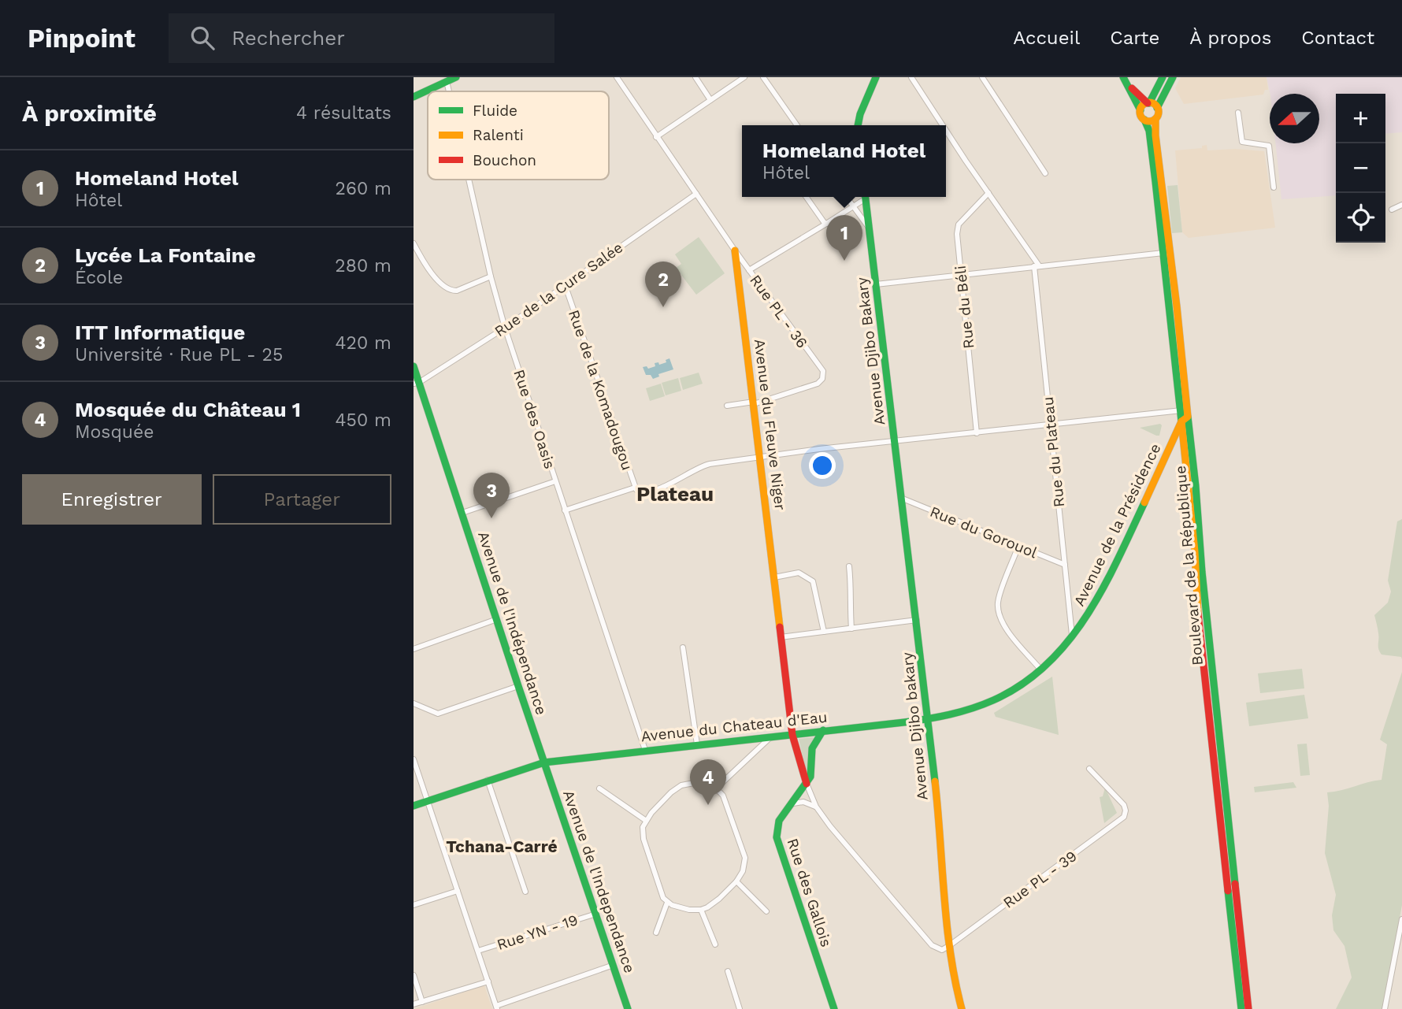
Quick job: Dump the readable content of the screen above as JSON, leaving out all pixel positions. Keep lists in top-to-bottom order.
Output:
{
  "streets": {
    "main road": [
      "Avenue Djibo Bakary",
      "Avenue du Fleuve Niger",
      "Avenue de la Présidence",
      "Boulevard de la République",
      "Avenue de l'Indépendance",
      "Avenue du Chateau d'Eau",
      "Avenue Djibo bakary",
      "Avenue de l'Independance",
      "Rue des Gallois"
    ],
    "street": [
      "Rue de la Cure Salée",
      "Rue du Béli",
      "Rue PL - 36",
      "Rue de la Komadougou",
      "Rue des Oasis",
      "Rue du Plateau",
      "Rue du Gorouol",
      "Rue PL - 39",
      "Rue YN - 19"
    ]
  },
  "crossings": [
    ["Rue de la Cure Salée", "Rue de la Komadougou"],
    ["Rue de la Cure Salée", "Rue des Oasis"],
    ["Rue de la Cure Salée", "Avenue du Fleuve Niger"],
    ["Rue de la Cure Salée", "Avenue de l'Indépendance"],
    ["Rue du Béli", "Rue du Plateau"],
    ["Rue PL - 36", "Avenue du Fleuve Niger"],
    ["Avenue Djibo Bakary", "Avenue Djibo bakary"],
    ["Rue de la Komadougou", "Rue des Oasis"],
    ["Rue des Oasis", "Avenue du Chateau d'Eau"],
    ["Avenue du Fleuve Niger", "Avenue du Chateau d'Eau"],
    ["Avenue du Fleuve Niger", "Avenue Djibo bakary"],
    ["Avenue du Fleuve Niger", "Rue PL - 39"],
    ["Avenue du Fleuve Niger", "Rue des Gallois"],
    ["Rue du Plateau", "Avenue de la Présidence"],
    ["Rue du Plateau", "Rue du Gorouol"],
    ["Avenue de la Présidence", "Boulevard de la République"],
    ["Avenue de la Présidence", "Avenue du Chateau d'Eau"],
    ["Avenue de la Présidence", "Avenue Djibo bakary"],
    ["Rue du Gorouol", "Avenue Djibo bakary"],
    ["Avenue de l'Indépendance", "Avenue du Chateau d'Eau"],
    ["Avenue de l'Indépendance", "Avenue de l'Independance"],
    ["Avenue du Chateau d'Eau", "Avenue Djibo bakary"],
    ["Avenue du Chateau d'Eau", "Avenue de l'Independance"],
    ["Avenue du Chateau d'Eau", "Rue des Gallois"],
    ["Avenue Djibo bakary", "Rue PL - 39"],
    ["Avenue de l'Independance", "Rue YN - 19"]
  ],
  "districts": ["Plateau", "Tchana-Carré"],
  "legend": ["Fluide", "Ralenti", "Bouchon"],
  "north": "left",
  "page": {
    "header": "Pinpoint",
    "search": "Rechercher",
    "nav": [
      "Accueil",
      "Carte",
      "À propos",
      "Contact"
    ],
    "heading": ["À proximité", "4 résultats"],
    "map_buttons": ["+", "−"],
    "popup": ["Homeland Hotel", "Hôtel"],
    "list": [
      {
        "mark": "1",
        "name": "Homeland Hotel",
        "note": "Hôtel",
        "value": "260 m"
      },
      {
        "mark": "2",
        "name": "Lycée La Fontaine",
        "note": "École",
        "value": "280 m"
      },
      {
        "mark": "3",
        "name": "ITT Informatique",
        "note": "Université · Rue PL - 25",
        "value": "420 m"
      },
      {
        "mark": "4",
        "name": "Mosquée du Château 1",
        "note": "Mosquée",
        "value": "450 m"
      }
    ],
    "pins": [
      "1",
      "2",
      "3",
      "4"
    ],
    "buttons": ["Enregistrer", "Partager"]
  }
}
